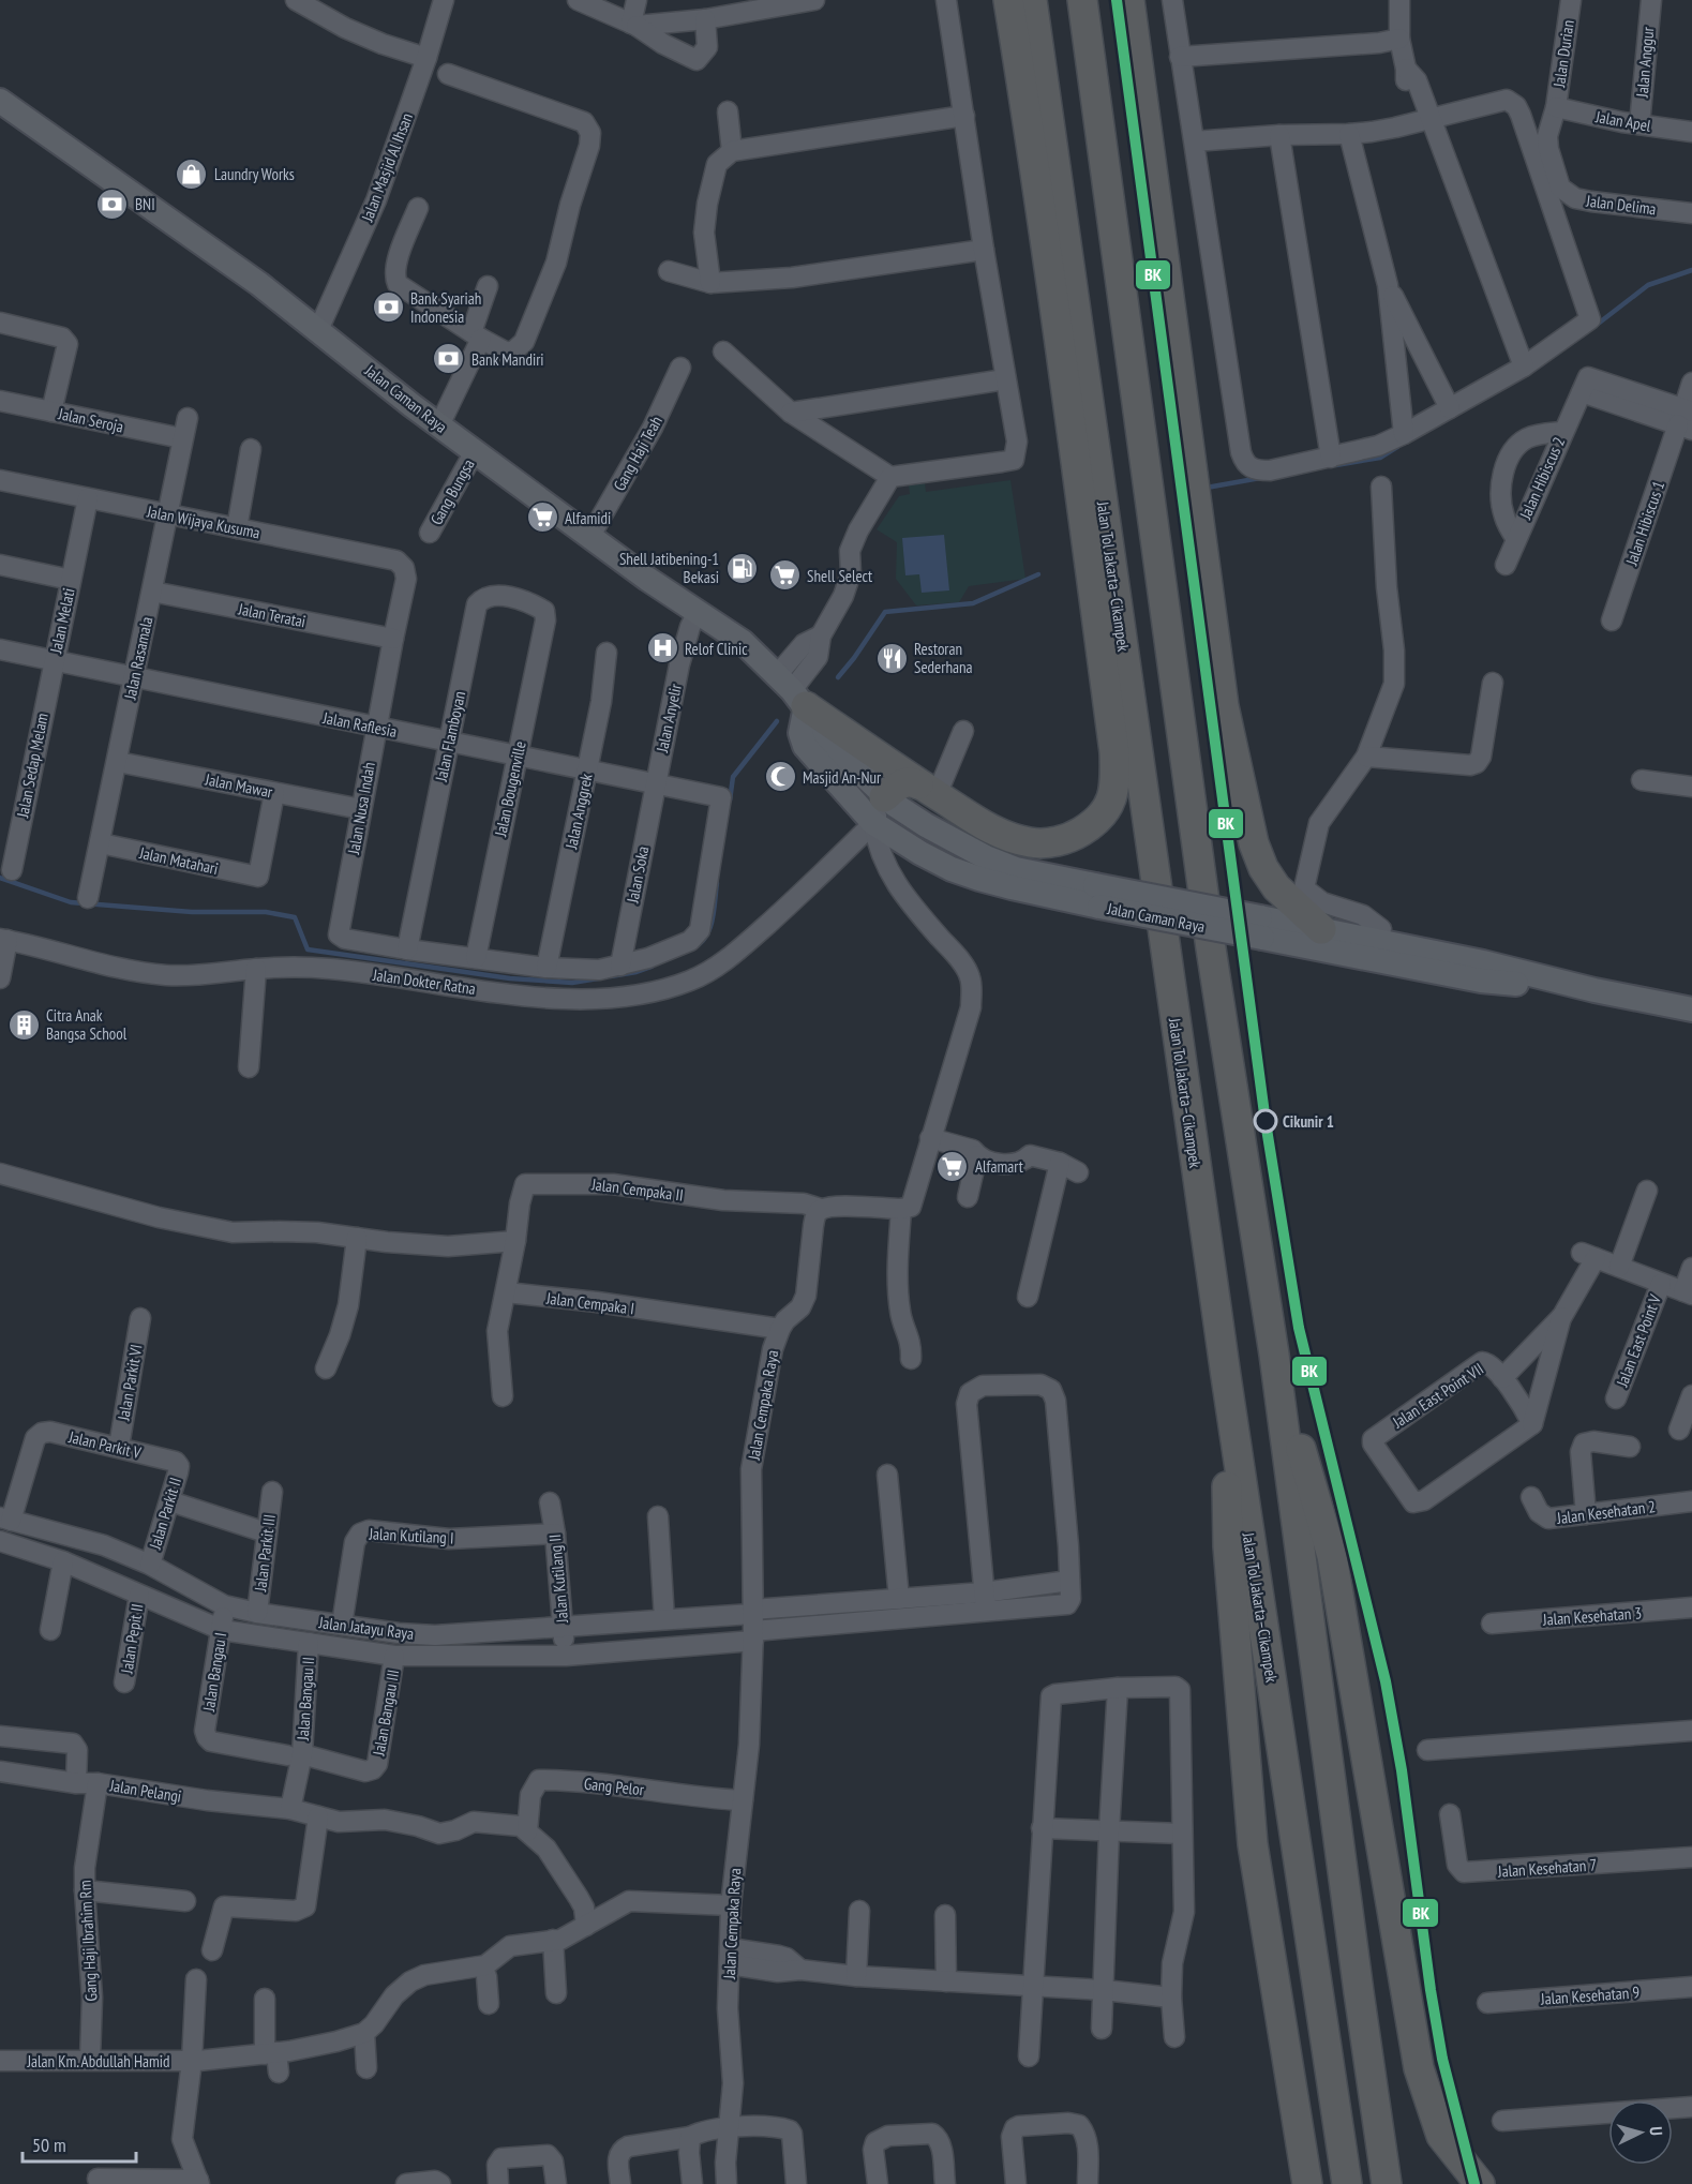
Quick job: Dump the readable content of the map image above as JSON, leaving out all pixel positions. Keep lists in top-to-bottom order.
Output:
{
  "streets": {
    "highway": ["Jalan Tol Jakarta–Cikampek"],
    "main road": ["Jalan Caman Raya"],
    "street": [
      "Jalan Durian",
      "Jalan Anggur",
      "Jalan Apel",
      "Jalan Masjid Al Ihsan",
      "Jalan Delima",
      "Jalan Seroja",
      "Gang Haji Teah",
      "Jalan Hibiscus 2",
      "Gang Bungsa",
      "Jalan Wijaya Kusuma",
      "Jalan Hibiscus 1",
      "Jalan Teratai",
      "Jalan Melati",
      "Jalan Rasamala",
      "Jalan Anyelir",
      "Jalan Raflesia",
      "Jalan Flamboyan",
      "Jalan Sedap Melam",
      "Jalan Mawar",
      "Jalan Bougenville",
      "Jalan Nusa Indah",
      "Jalan Anggrek",
      "Jalan Matahari",
      "Jalan Soka",
      "Jalan Dokter Ratna",
      "Jalan Cempaka II",
      "Jalan Cempaka I",
      "Jalan East Point V",
      "Jalan Parkit VI",
      "Jalan East Point VII",
      "Jalan Cempaka Raya",
      "Jalan Parkit V",
      "Jalan Kesehatan 2",
      "Jalan Parkit II",
      "Jalan Kutilang I",
      "Jalan Parkit III",
      "Jalan Kutilang II",
      "Jalan Kesehatan 3",
      "Jalan Jatayu Raya",
      "Jalan Pepit II",
      "Jalan Bangau I",
      "Jalan Bangau II",
      "Jalan Bangau III",
      "Gang Pelor",
      "Jalan Pelangi",
      "Jalan Kesehatan 7",
      "Gang Haji Ibrahim Rm",
      "Jalan Kesehatan 9",
      "Jalan Km. Abdullah Hamid"
    ]
  },
  "crossings": [
    ["Jalan Durian", "Jalan Apel"],
    ["Jalan Durian", "Jalan Delima"],
    ["Jalan Anggur", "Jalan Apel"],
    ["Jalan Apel", "Jalan Delima"],
    ["Jalan Masjid Al Ihsan", "Jalan Caman Raya"],
    ["Jalan Caman Raya", "Gang Haji Teah"],
    ["Jalan Caman Raya", "Gang Bungsa"],
    ["Jalan Caman Raya", "Jalan Anyelir"],
    ["Jalan Caman Raya", "Jalan Dokter Ratna"],
    ["Jalan Seroja", "Jalan Rasamala"],
    ["Jalan Hibiscus 2", "Jalan Hibiscus 1"],
    ["Jalan Wijaya Kusuma", "Jalan Melati"],
    ["Jalan Wijaya Kusuma", "Jalan Rasamala"],
    ["Jalan Wijaya Kusuma", "Jalan Nusa Indah"],
    ["Jalan Teratai", "Jalan Rasamala"],
    ["Jalan Teratai", "Jalan Nusa Indah"],
    ["Jalan Melati", "Jalan Raflesia"],
    ["Jalan Melati", "Jalan Sedap Melam"],
    ["Jalan Rasamala", "Jalan Raflesia"],
    ["Jalan Rasamala", "Jalan Mawar"],
    ["Jalan Rasamala", "Jalan Matahari"],
    ["Jalan Anyelir", "Jalan Raflesia"],
    ["Jalan Anyelir", "Jalan Soka"],
    ["Jalan Raflesia", "Jalan Flamboyan"],
    ["Jalan Raflesia", "Jalan Sedap Melam"],
    ["Jalan Raflesia", "Jalan Bougenville"],
    ["Jalan Raflesia", "Jalan Nusa Indah"],
    ["Jalan Raflesia", "Jalan Anggrek"],
    ["Jalan Raflesia", "Jalan Soka"],
    ["Jalan Flamboyan", "Jalan Bougenville"],
    ["Jalan Flamboyan", "Jalan Nusa Indah"],
    ["Jalan Mawar", "Jalan Nusa Indah"],
    ["Jalan Mawar", "Jalan Matahari"],
    ["Jalan Cempaka II", "Jalan Cempaka I"],
    ["Jalan Cempaka II", "Jalan Cempaka Raya"],
    ["Jalan Cempaka I", "Jalan Cempaka Raya"],
    ["Jalan Parkit VI", "Jalan Parkit V"],
    ["Jalan Cempaka Raya", "Jalan Jatayu Raya"],
    ["Jalan Cempaka Raya", "Gang Pelor"],
    ["Jalan Parkit V", "Jalan Parkit II"],
    ["Jalan Parkit V", "Jalan Jatayu Raya"],
    ["Jalan Parkit II", "Jalan Jatayu Raya"],
    ["Jalan Kutilang I", "Jalan Kutilang II"],
    ["Jalan Kutilang I", "Jalan Jatayu Raya"],
    ["Jalan Parkit III", "Jalan Jatayu Raya"],
    ["Jalan Kutilang II", "Jalan Jatayu Raya"],
    ["Jalan Jatayu Raya", "Jalan Pepit II"],
    ["Jalan Jatayu Raya", "Jalan Bangau I"],
    ["Jalan Jatayu Raya", "Jalan Bangau II"],
    ["Jalan Jatayu Raya", "Jalan Bangau III"],
    ["Jalan Bangau I", "Jalan Bangau II"],
    ["Jalan Bangau I", "Jalan Bangau III"],
    ["Jalan Bangau II", "Jalan Bangau III"],
    ["Jalan Bangau II", "Jalan Pelangi"],
    ["Gang Pelor", "Jalan Pelangi"],
    ["Jalan Pelangi", "Gang Haji Ibrahim Rm"],
    ["Gang Haji Ibrahim Rm", "Jalan Km. Abdullah Hamid"]
  ],
  "places": {
    "shop": ["Laundry Works"],
    "bank": ["BNI", "Bank Syariah Indonesia", "Bank Mandiri"],
    "supermarket": ["Alfamidi", "Shell Select", "Alfamart"],
    "fuel station": ["Shell Jatibening-1 Bekasi"],
    "hospital": ["Relof Clinic"],
    "restaurant": ["Restoran Sederhana"],
    "mosque": ["Masjid An-Nur"],
    "building": ["Citra Anak Bangsa School"],
    "other": ["Cikunir 1"]
  },
  "lines": ["transit line BK"],
  "scale_bar": "50 m",
  "north": "right"
}
